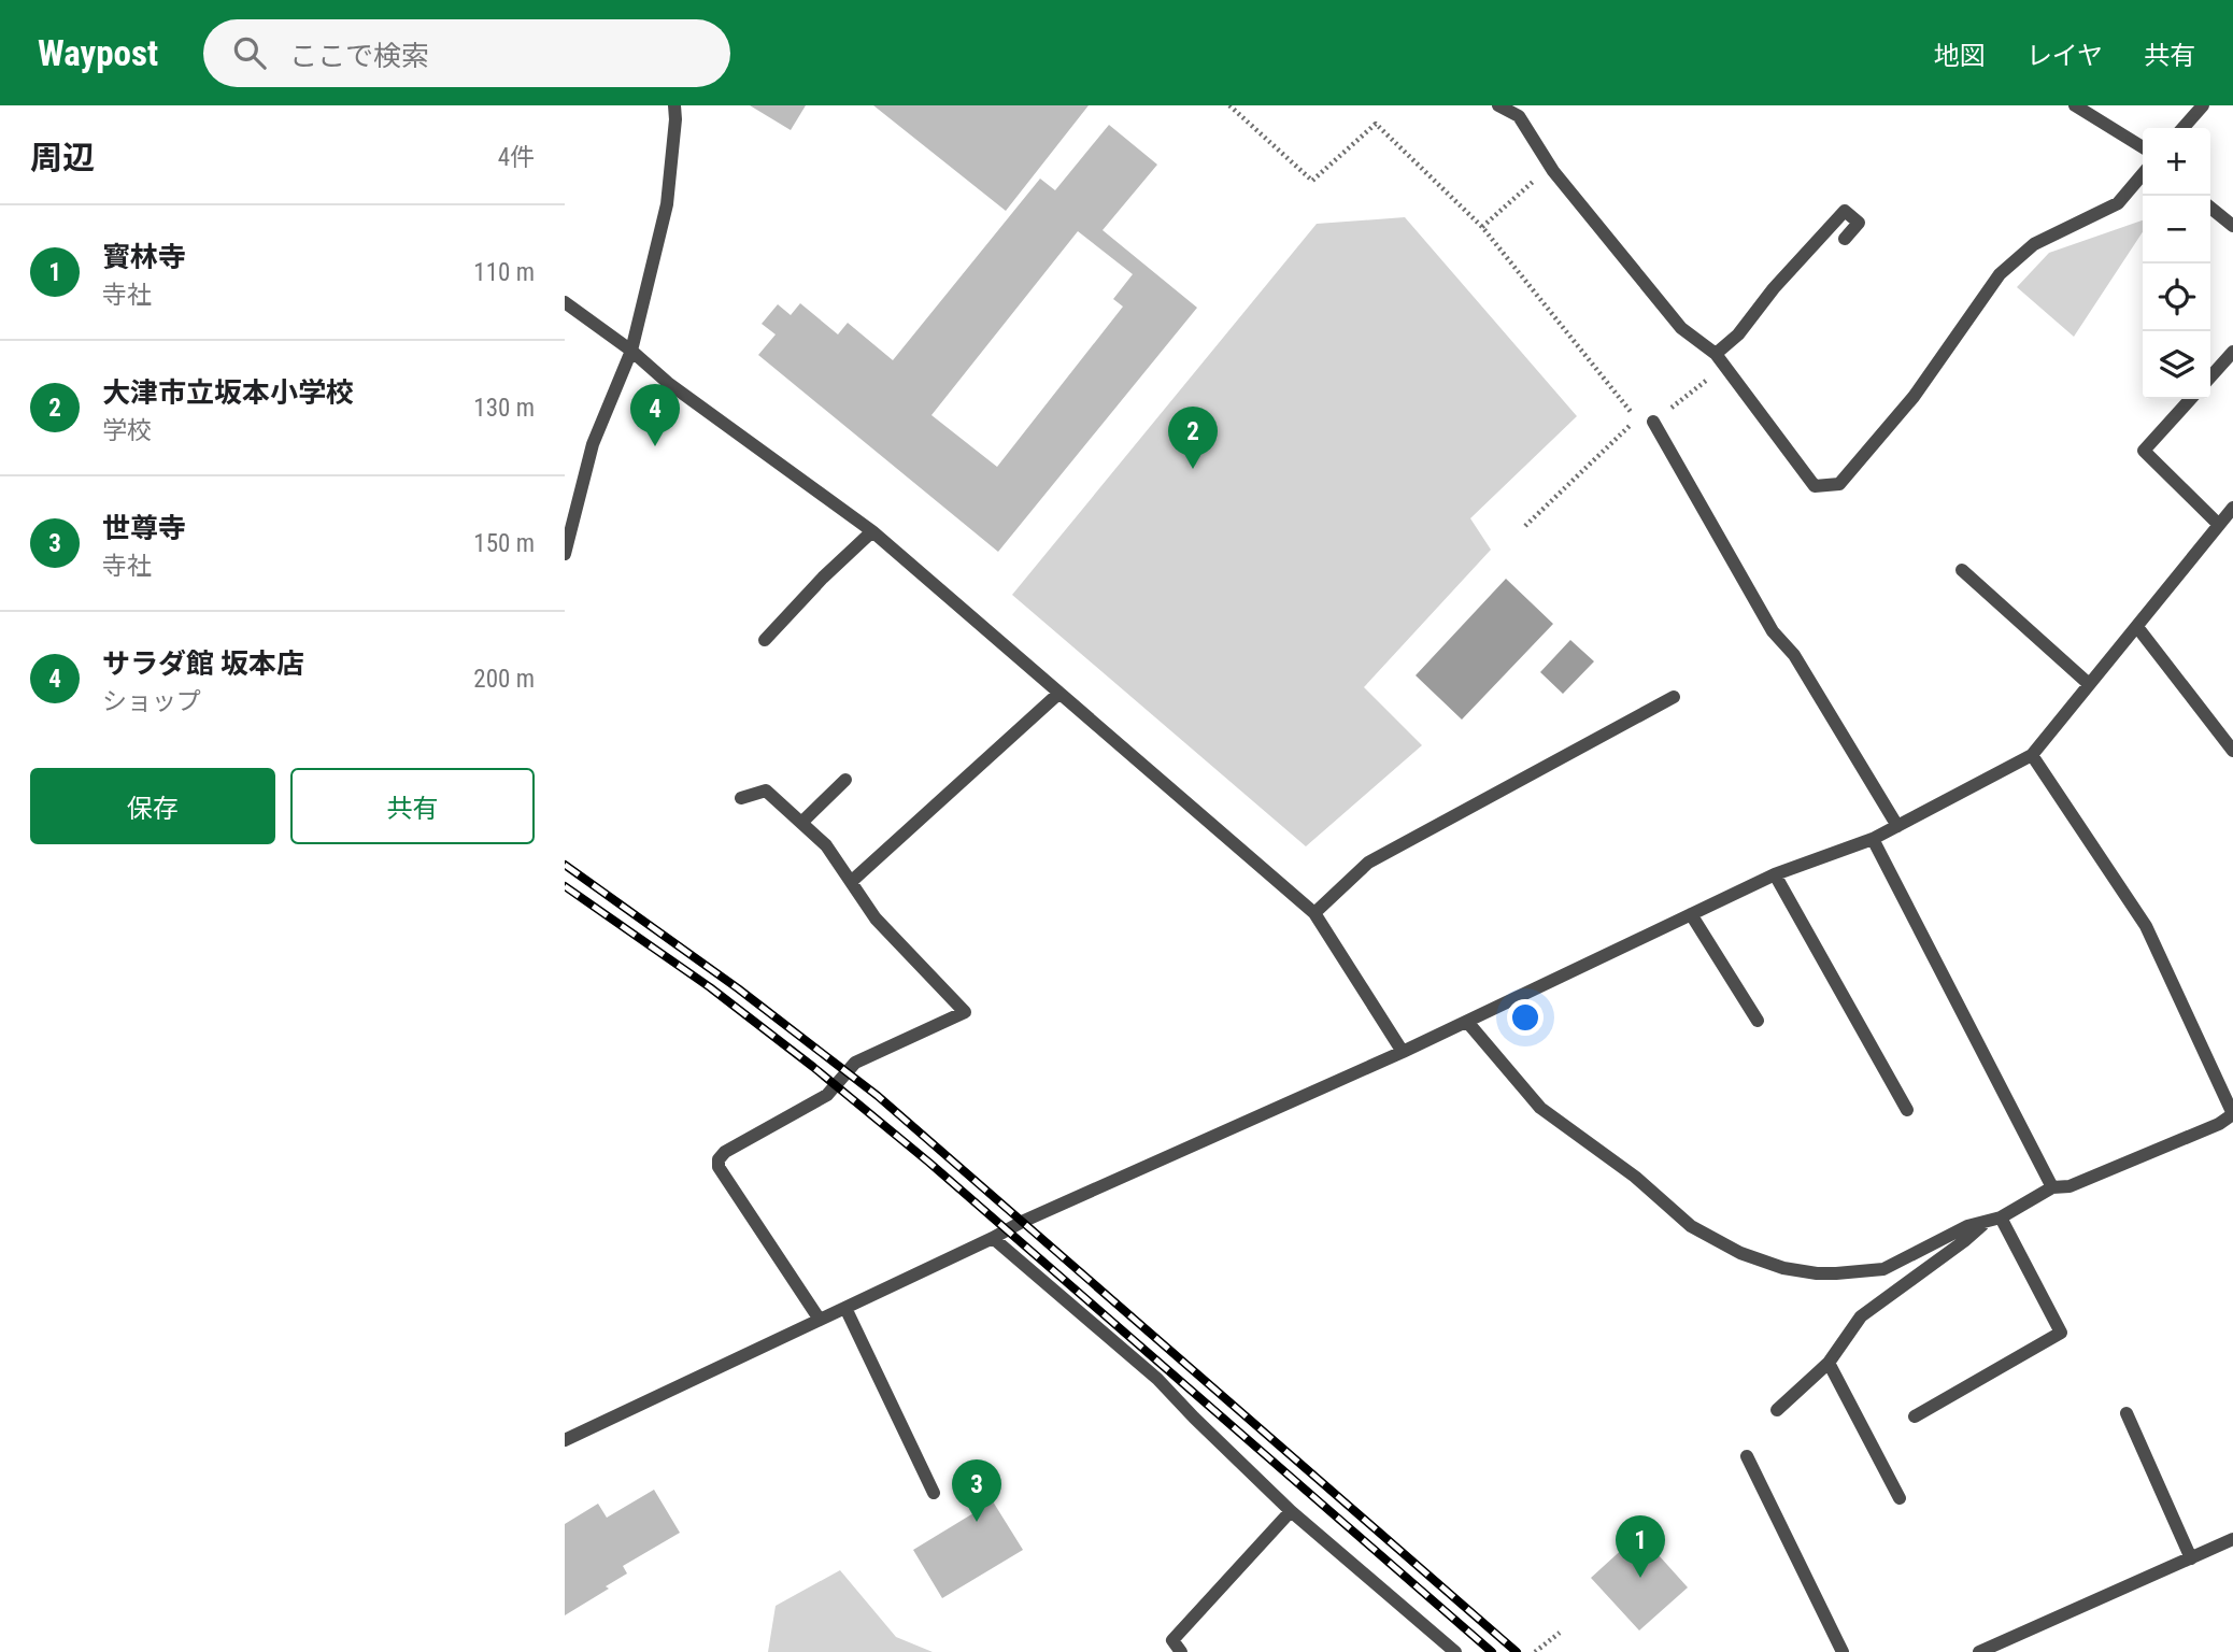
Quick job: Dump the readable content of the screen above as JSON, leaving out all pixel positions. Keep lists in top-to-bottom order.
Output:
{
  "page": {
    "header": "Waypost",
    "search": "ここで検索",
    "nav": ["地図", "レイヤ", "共有"],
    "heading": ["周辺", "4件"],
    "map_buttons": ["+", "−"],
    "list": [
      {
        "mark": "1",
        "name": "寳林寺",
        "note": "寺社",
        "value": "110 m"
      },
      {
        "mark": "2",
        "name": "大津市立坂本小学校",
        "note": "学校",
        "value": "130 m"
      },
      {
        "mark": "3",
        "name": "世尊寺",
        "note": "寺社",
        "value": "150 m"
      },
      {
        "mark": "4",
        "name": "サラダ館 坂本店",
        "note": "ショップ",
        "value": "200 m"
      }
    ],
    "pins": [
      "4",
      "2",
      "3",
      "1"
    ],
    "buttons": ["保存", "共有"]
  }
}
